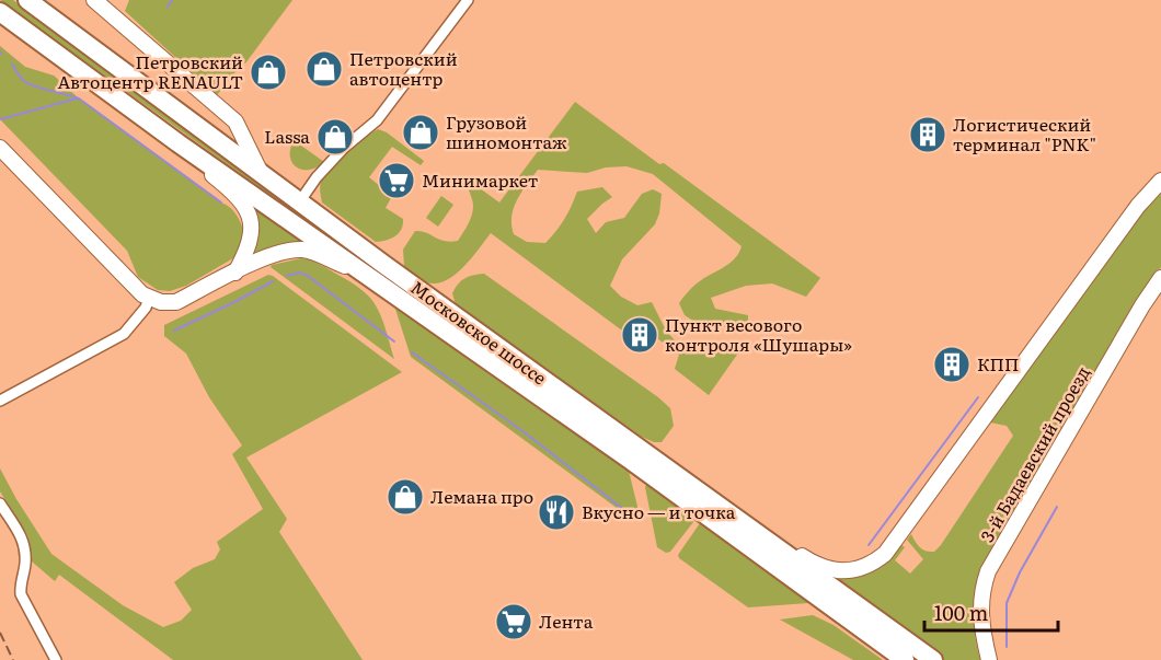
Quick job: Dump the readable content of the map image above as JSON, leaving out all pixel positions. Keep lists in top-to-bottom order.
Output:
{
  "streets": {
    "highway": ["Московское шоссе"],
    "street": ["3-й Бадаевский проезд"]
  },
  "places": {
    "shop": [
      "Петровский автоцентр",
      "Петровский Автоцентр RENAULT",
      "Грузовой шиномонтаж",
      "Lassa",
      "Лемана про"
    ],
    "building": ["Логистический терминал \"PNK\"", "Пункт весового контроля «Шушары»", "КПП"],
    "supermarket": ["Минимаркет", "Лента"],
    "restaurant": ["Вкусно — и точка"]
  },
  "scale_bar": "100 m"
}
